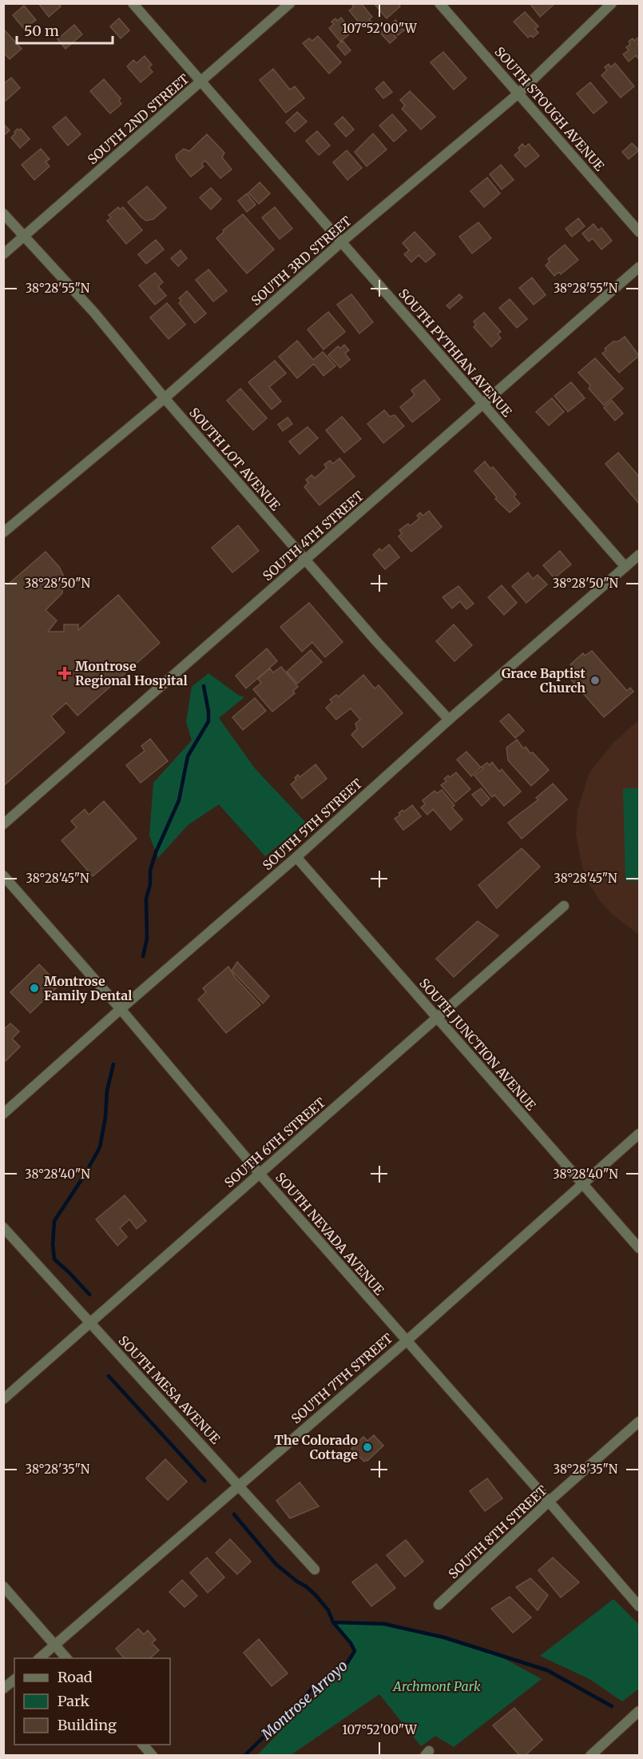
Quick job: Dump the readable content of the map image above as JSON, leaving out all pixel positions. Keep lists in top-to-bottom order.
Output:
{
  "streets": {
    "street": [
      "SOUTH STOUGH AVENUE",
      "SOUTH 2ND STREET",
      "SOUTH 3RD STREET",
      "SOUTH PYTHIAN AVENUE",
      "SOUTH LOT AVENUE",
      "SOUTH 4TH STREET",
      "SOUTH 5TH STREET",
      "SOUTH JUNCTION AVENUE",
      "SOUTH 6TH STREET",
      "SOUTH NEVADA AVENUE",
      "SOUTH 7TH STREET",
      "SOUTH MESA AVENUE",
      "SOUTH 8TH STREET"
    ]
  },
  "crossings": [
    ["SOUTH STOUGH AVENUE", "SOUTH 3RD STREET"],
    ["SOUTH 2ND STREET", "SOUTH PYTHIAN AVENUE"],
    ["SOUTH 2ND STREET", "SOUTH LOT AVENUE"],
    ["SOUTH 3RD STREET", "SOUTH PYTHIAN AVENUE"],
    ["SOUTH 3RD STREET", "SOUTH LOT AVENUE"],
    ["SOUTH PYTHIAN AVENUE", "SOUTH 4TH STREET"],
    ["SOUTH PYTHIAN AVENUE", "SOUTH 5TH STREET"],
    ["SOUTH LOT AVENUE", "SOUTH 4TH STREET"],
    ["SOUTH LOT AVENUE", "SOUTH 5TH STREET"],
    ["SOUTH 5TH STREET", "SOUTH JUNCTION AVENUE"],
    ["SOUTH 5TH STREET", "SOUTH NEVADA AVENUE"],
    ["SOUTH JUNCTION AVENUE", "SOUTH 6TH STREET"],
    ["SOUTH JUNCTION AVENUE", "SOUTH 7TH STREET"],
    ["SOUTH 6TH STREET", "SOUTH NEVADA AVENUE"],
    ["SOUTH 6TH STREET", "SOUTH MESA AVENUE"],
    ["SOUTH NEVADA AVENUE", "SOUTH 7TH STREET"],
    ["SOUTH NEVADA AVENUE", "SOUTH 8TH STREET"],
    ["SOUTH 7TH STREET", "SOUTH MESA AVENUE"]
  ],
  "water": ["Montrose Arroyo"],
  "parks": ["Archmont Park"],
  "places": {
    "health": ["Montrose Regional Hospital"],
    "other": ["Grace Baptist Church", "Montrose Family Dental", "The Colorado Cottage"]
  },
  "legend": ["Road", "Park", "Building"],
  "scale_bar": "50 m",
  "coordinates": [
    "107°52'00\"W",
    "38°28'55\"N",
    "38°28'50\"N",
    "38°28'45\"N",
    "38°28'40\"N",
    "38°28'35\"N"
  ]
}
